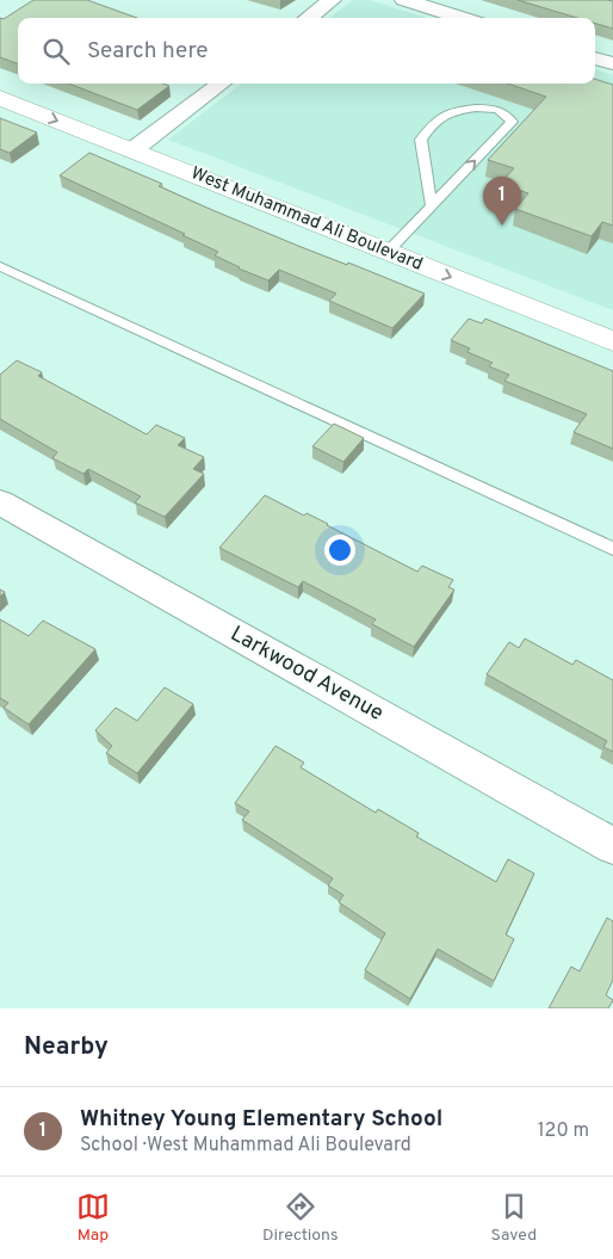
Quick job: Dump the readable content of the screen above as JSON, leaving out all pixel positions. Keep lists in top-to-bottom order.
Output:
{
  "streets": {
    "street": ["West Muhammad Ali Boulevard", "Larkwood Avenue"]
  },
  "one_way": ["West Muhammad Ali Boulevard"],
  "page": {
    "search": "Search here",
    "pins": "1",
    "heading": "Nearby",
    "list": [
      {
        "mark": "1",
        "name": "Whitney Young Elementary School",
        "note": "School · West Muhammad Ali Boulevard",
        "value": "120 m"
      }
    ],
    "nav": ["Map", "Directions", "Saved"]
  }
}
